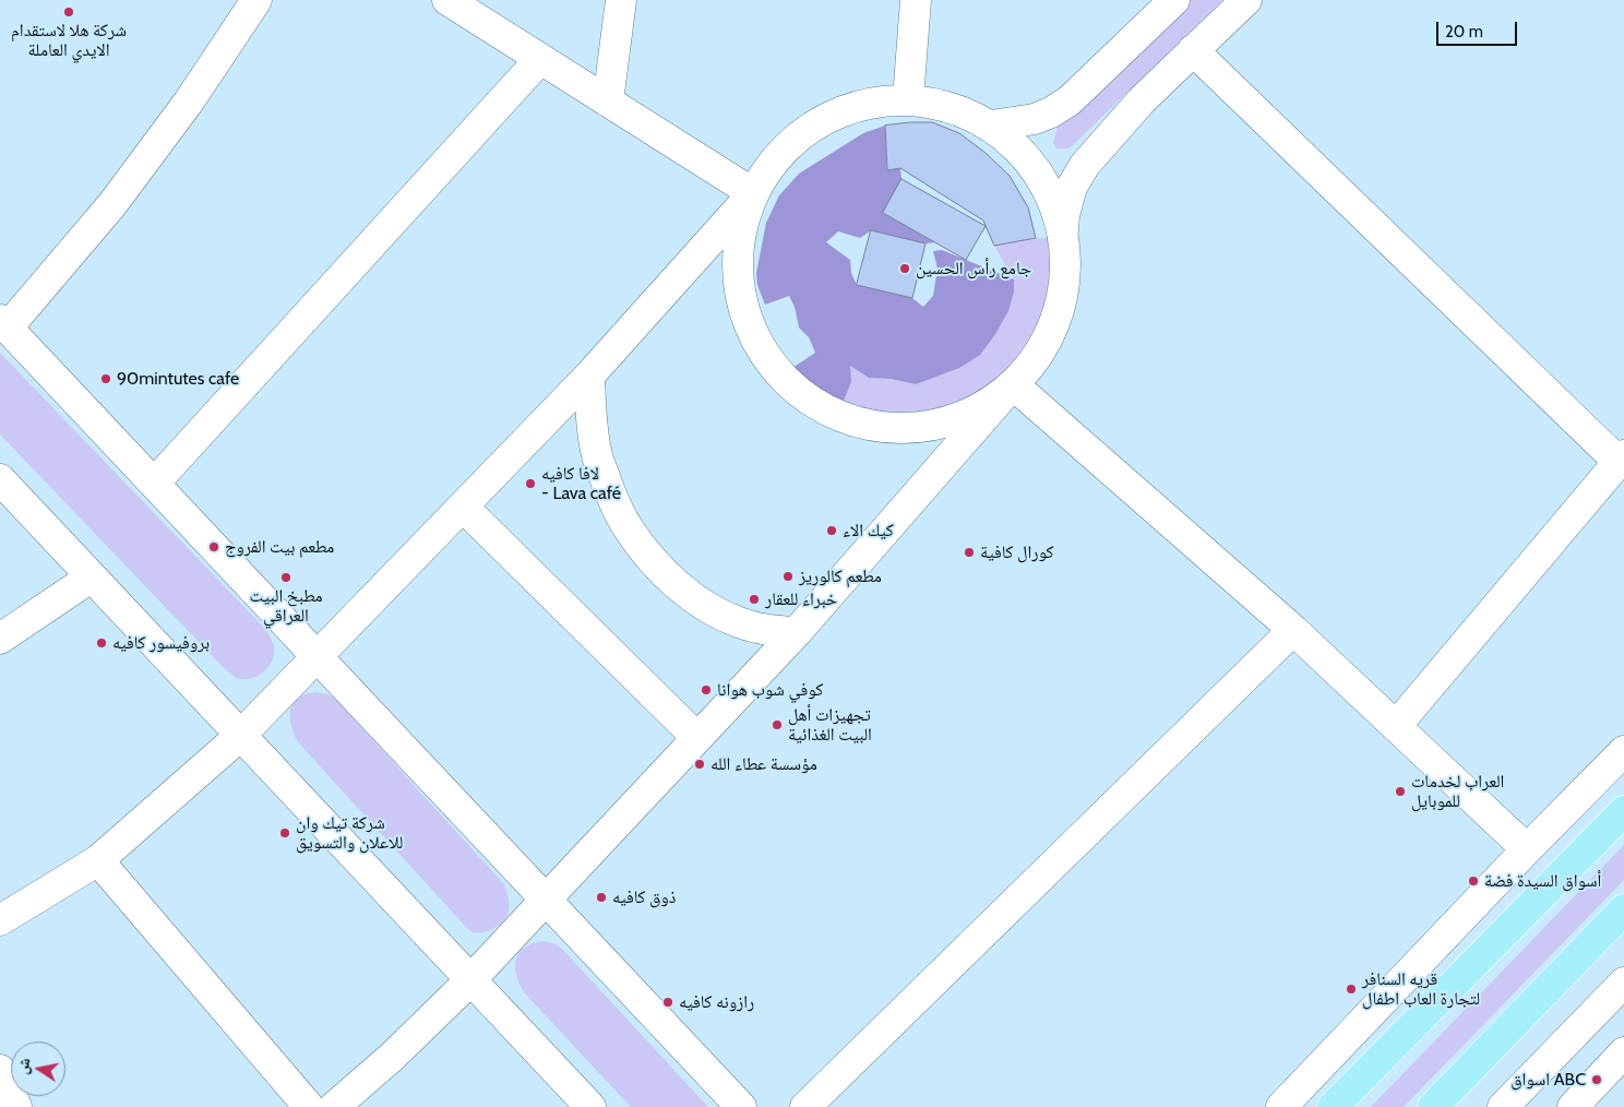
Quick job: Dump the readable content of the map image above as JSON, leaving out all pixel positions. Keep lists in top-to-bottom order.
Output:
{
  "places": [
    "شركة هلا لاستقدام الايدي العاملة",
    "جامع رأس الحسين",
    "90mintutes cafe",
    "لافا كافيه - Lava café",
    "كيك الاء",
    "مطعم بيت الفروج",
    "كورال كافية",
    "مطعم كالوريز",
    "مطبخ البيت العراقي",
    "خبراء للعقار",
    "بروفيسور كافيه",
    "كوفي شوب هوانا",
    "تجهيزات أهل البيت الغذائية",
    "مؤسسة عطاء الله",
    "العراب لخدمات للموبايل",
    "شركة تيك وان للاعلان والتسويق",
    "أسواق السيدة فضة",
    "ذوق كافيه",
    "قريه السنافر لتجارة العاب اطفال",
    "رازونه كافيه",
    "اسواق ABC"
  ],
  "scale_bar": "20 m",
  "north": "left"
}
